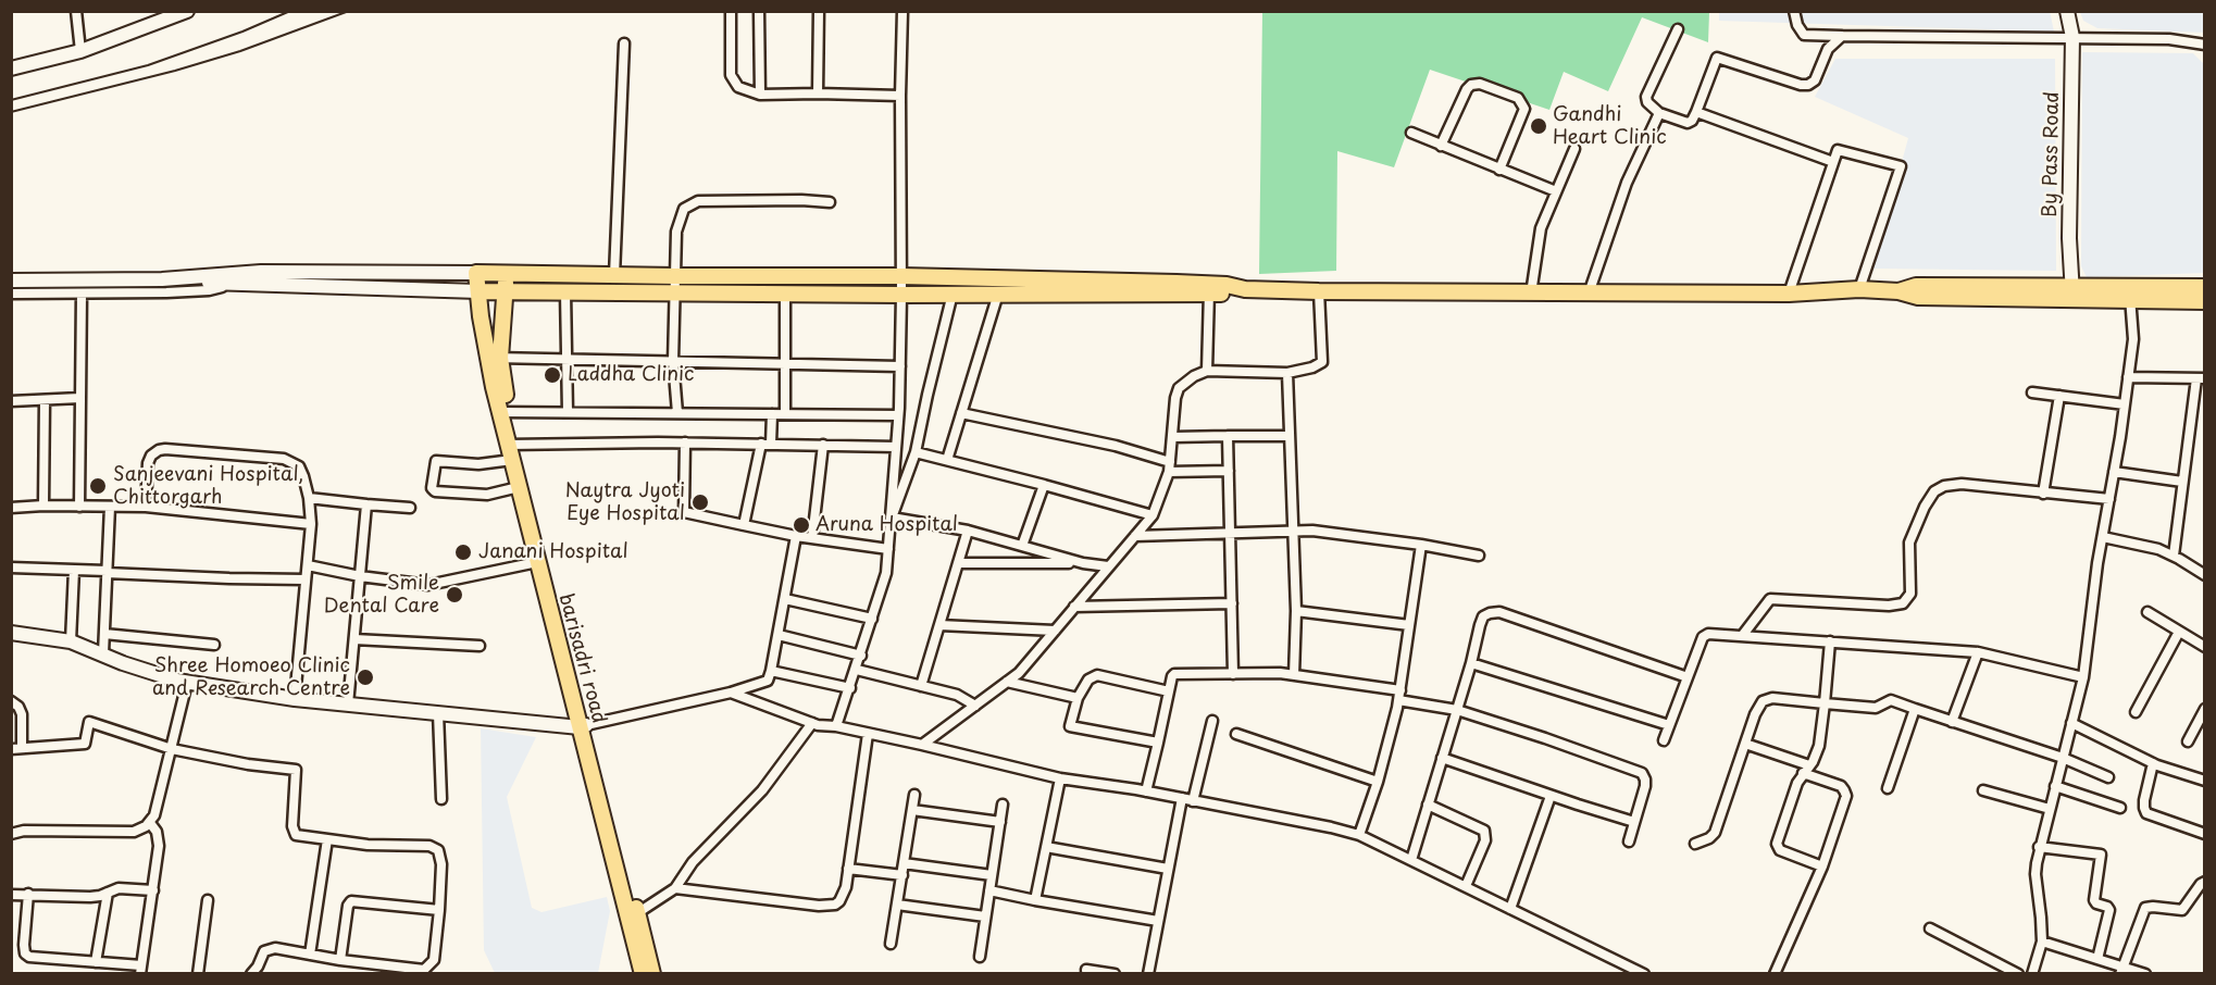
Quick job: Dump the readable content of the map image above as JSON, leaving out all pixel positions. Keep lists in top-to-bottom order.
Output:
{
  "streets": {
    "main road": ["barisadri road"],
    "street": ["By Pass Road"]
  },
  "places": [
    "Gandhi Heart Clinic",
    "Laddha Clinic",
    "Sanjeevani Hospital, Chittorgarh",
    "Naytra Jyoti Eye Hospital",
    "Aruna Hospital",
    "Janani Hospital",
    "Smile Dental Care",
    "Shree Homoeo Clinic and Research Centre"
  ]
}
